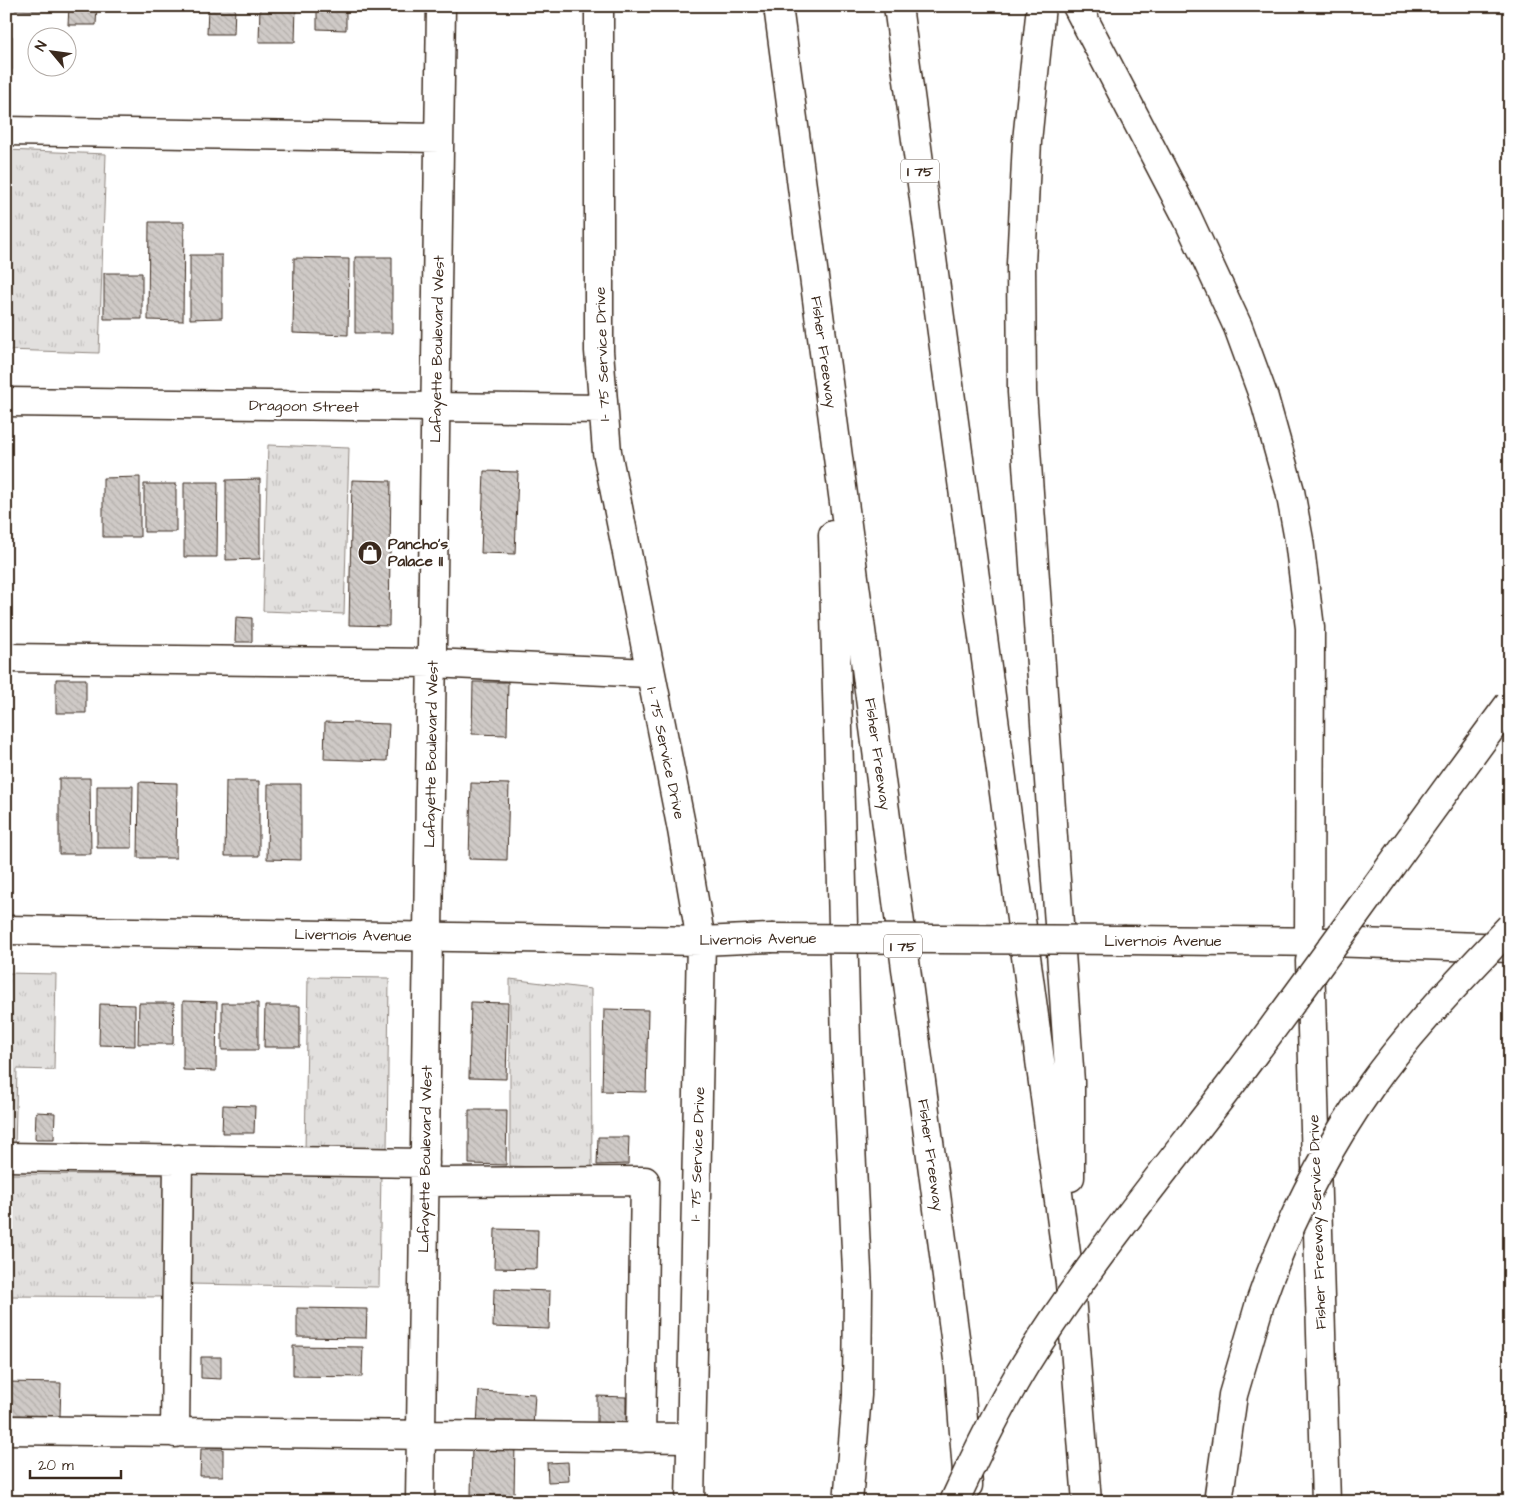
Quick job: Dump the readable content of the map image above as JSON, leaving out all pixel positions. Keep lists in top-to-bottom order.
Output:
{
  "streets": {
    "main road": [
      "I 75",
      "Lafayette Boulevard West",
      "Fisher Freeway",
      "I- 75 Service Drive",
      "Dragoon Street",
      "Livernois Avenue",
      "Fisher Freeway Service Drive"
    ]
  },
  "crossings": [
    ["Lafayette Boulevard West", "Dragoon Street"],
    ["Lafayette Boulevard West", "Livernois Avenue"],
    ["I- 75 Service Drive", "Dragoon Street"],
    ["I- 75 Service Drive", "Livernois Avenue"],
    ["Livernois Avenue", "Fisher Freeway Service Drive"]
  ],
  "places": {
    "shop": ["Pancho's Palace II"]
  },
  "scale_bar": "20 m",
  "north": "top left"
}
